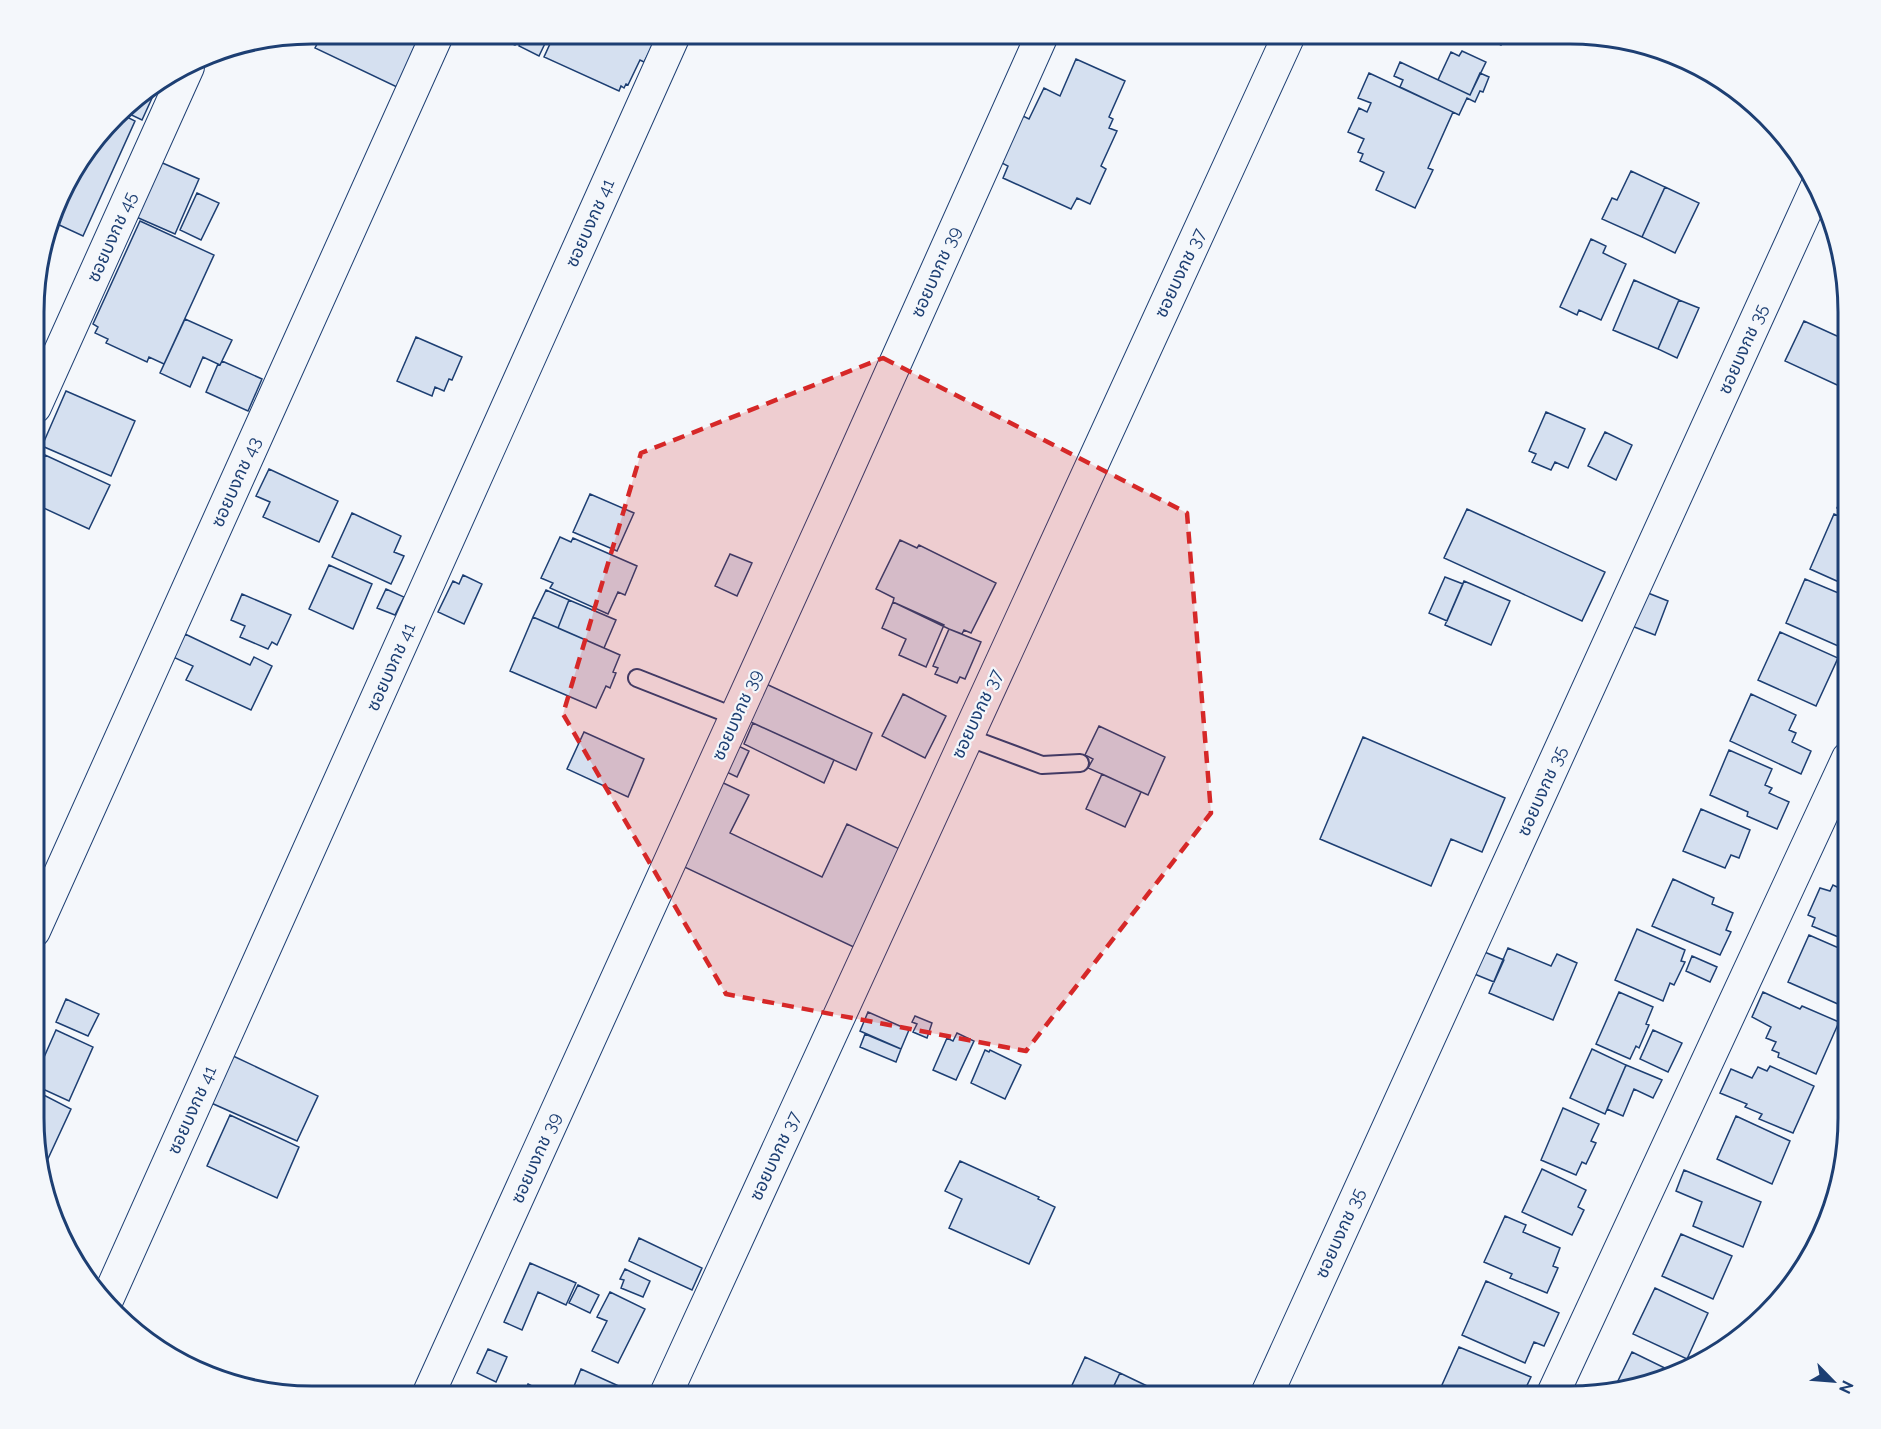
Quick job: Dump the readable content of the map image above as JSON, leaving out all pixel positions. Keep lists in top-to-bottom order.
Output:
{
  "streets": {
    "street": [
      "ซอยบงกช 41",
      "ซอยบงกช 45",
      "ซอยบงกช 39",
      "ซอยบงกช 37",
      "ซอยบงกช 35",
      "ซอยบงกช 43"
    ]
  },
  "north": "bottom right"
}
